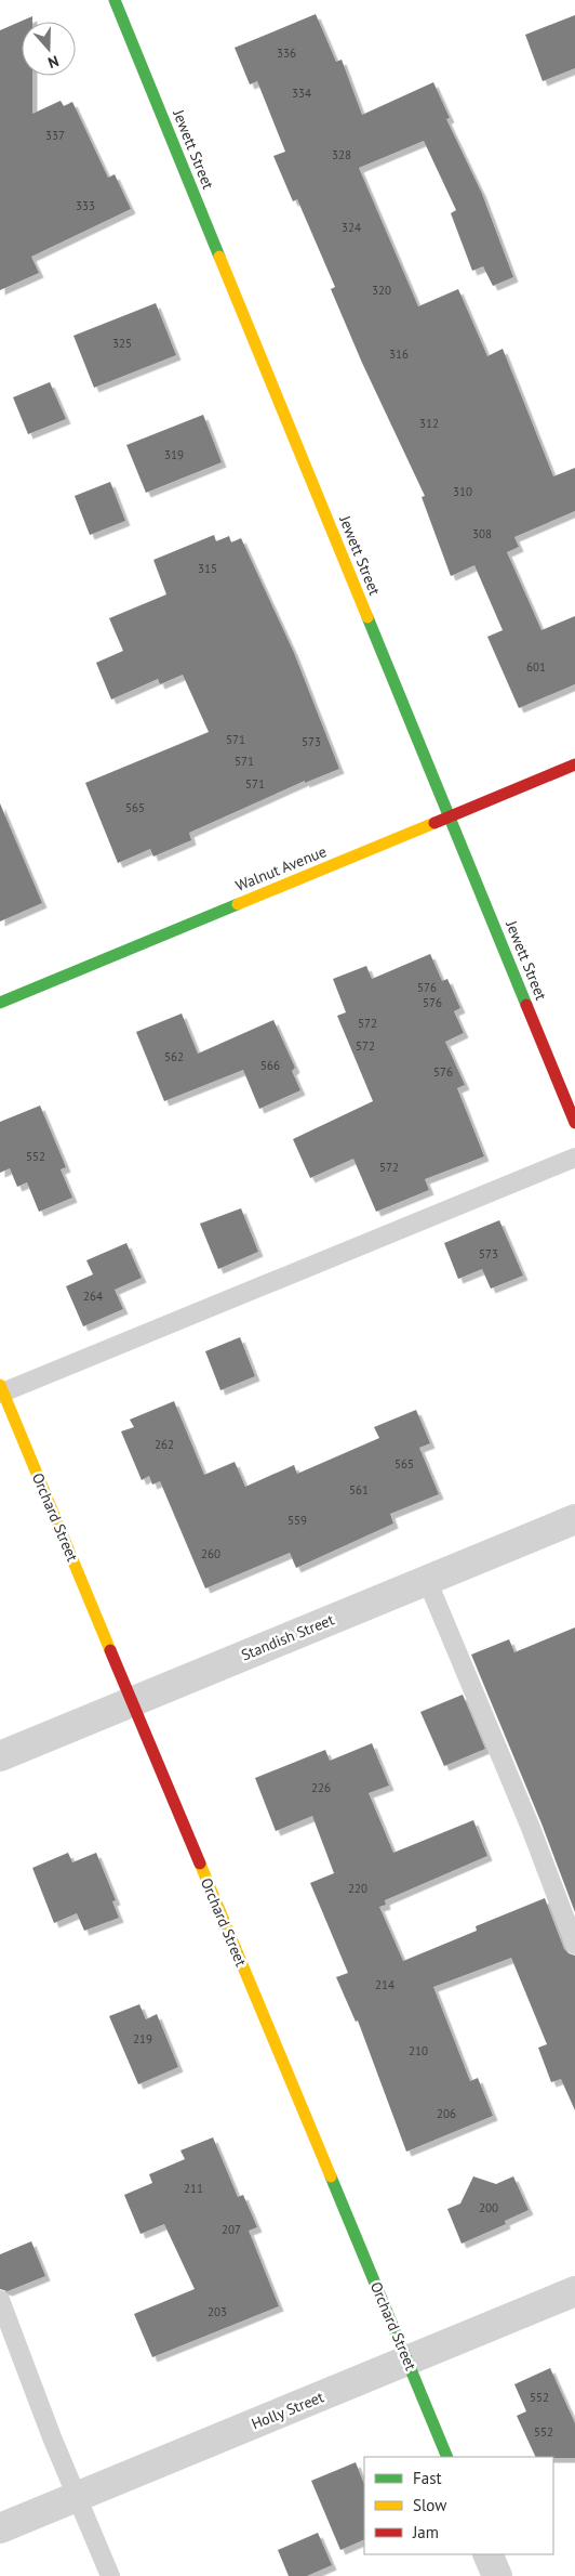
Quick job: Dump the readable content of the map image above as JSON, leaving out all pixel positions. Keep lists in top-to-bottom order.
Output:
{
  "streets": {
    "street": [
      "Jewett Street",
      "Walnut Avenue",
      "Orchard Street",
      "Standish Street",
      "Holly Street"
    ]
  },
  "crossings": [
    ["Jewett Street", "Walnut Avenue"],
    ["Orchard Street", "Standish Street"],
    ["Orchard Street", "Holly Street"]
  ],
  "house_numbers": [
    "336",
    "334",
    "337",
    "328",
    "333",
    "324",
    "320",
    "325",
    "316",
    "312",
    "319",
    "310",
    "308",
    "315",
    "601",
    "571",
    "573",
    "571",
    "571",
    "565",
    "576",
    "576",
    "572",
    "572",
    "562",
    "566",
    "576",
    "552",
    "572",
    "573",
    "264",
    "262",
    "565",
    "561",
    "559",
    "260",
    "226",
    "220",
    "214",
    "219",
    "210",
    "206",
    "211",
    "200",
    "207",
    "203",
    "552",
    "552"
  ],
  "legend": ["Fast", "Slow", "Jam"],
  "north": "bottom"
}
